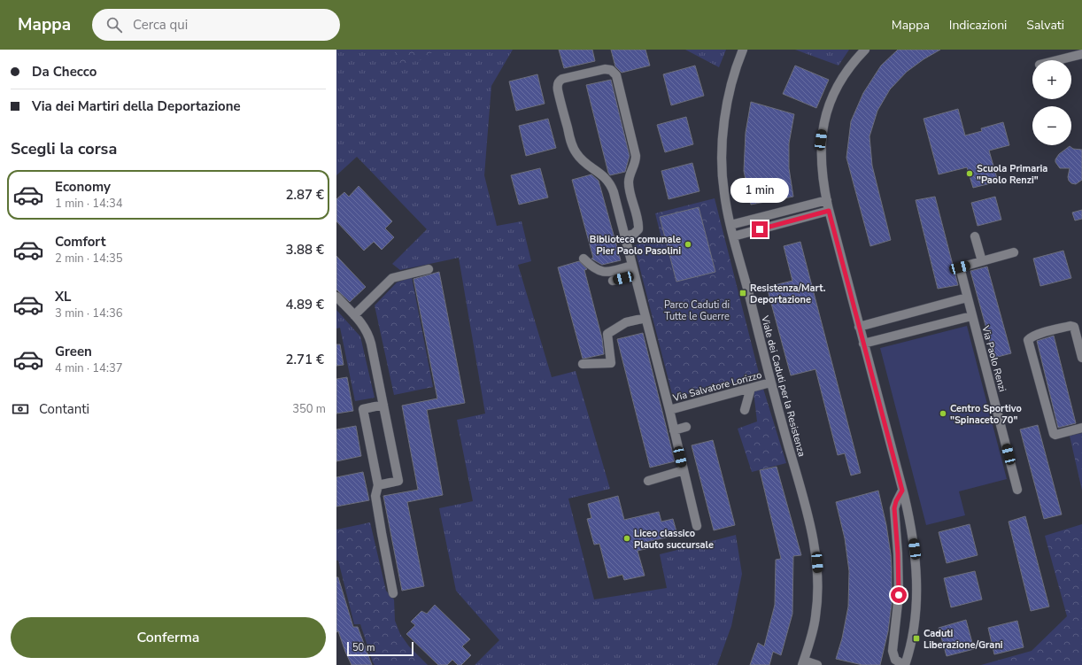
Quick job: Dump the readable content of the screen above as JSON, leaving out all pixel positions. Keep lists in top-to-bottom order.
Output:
{
  "streets": {
    "street": ["Via Paolo Renzi", "Via Salvatore Lorizzo", "Viale dei Caduti per la Resistenza"]
  },
  "crossings": [
    ["Via Salvatore Lorizzo", "Viale dei Caduti per la Resistenza"]
  ],
  "parks": ["Parco Caduti di Tutte le Guerre"],
  "places": {
    "other": [
      "Scuola Primaria \"Paolo Renzi\"",
      "Biblioteca comunale Pier Paolo Pasolini",
      "Centro Sportivo \"Spinaceto 70\"",
      "Liceo classico Plauto succursale"
    ],
    "transit": ["Resistenza/Mart. Deportazione", "Caduti Liberazione/Grani"]
  },
  "scale_bar": "50 m",
  "page": {
    "header": "Mappa",
    "search": "Cerca qui",
    "nav": ["Mappa", "Indicazioni", "Salvati"],
    "banner": ["Da Checco", "Via dei Martiri della Deportazione"],
    "map_buttons": ["+", "−"],
    "heading": "Scegli la corsa",
    "list": [
      {
        "name": "Economy",
        "note": "1 min · 14:34",
        "value": "2.87 €"
      },
      {
        "name": "Comfort",
        "note": "2 min · 14:35",
        "value": "3.88 €"
      },
      {
        "name": "XL",
        "note": "3 min · 14:36",
        "value": "4.89 €"
      },
      {
        "name": "Green",
        "note": "4 min · 14:37",
        "value": "2.71 €"
      }
    ],
    "bubble": "1 min",
    "pay": ["Contanti", "350 m"],
    "buttons": "Conferma",
    "scale": "50 m"
  }
}
